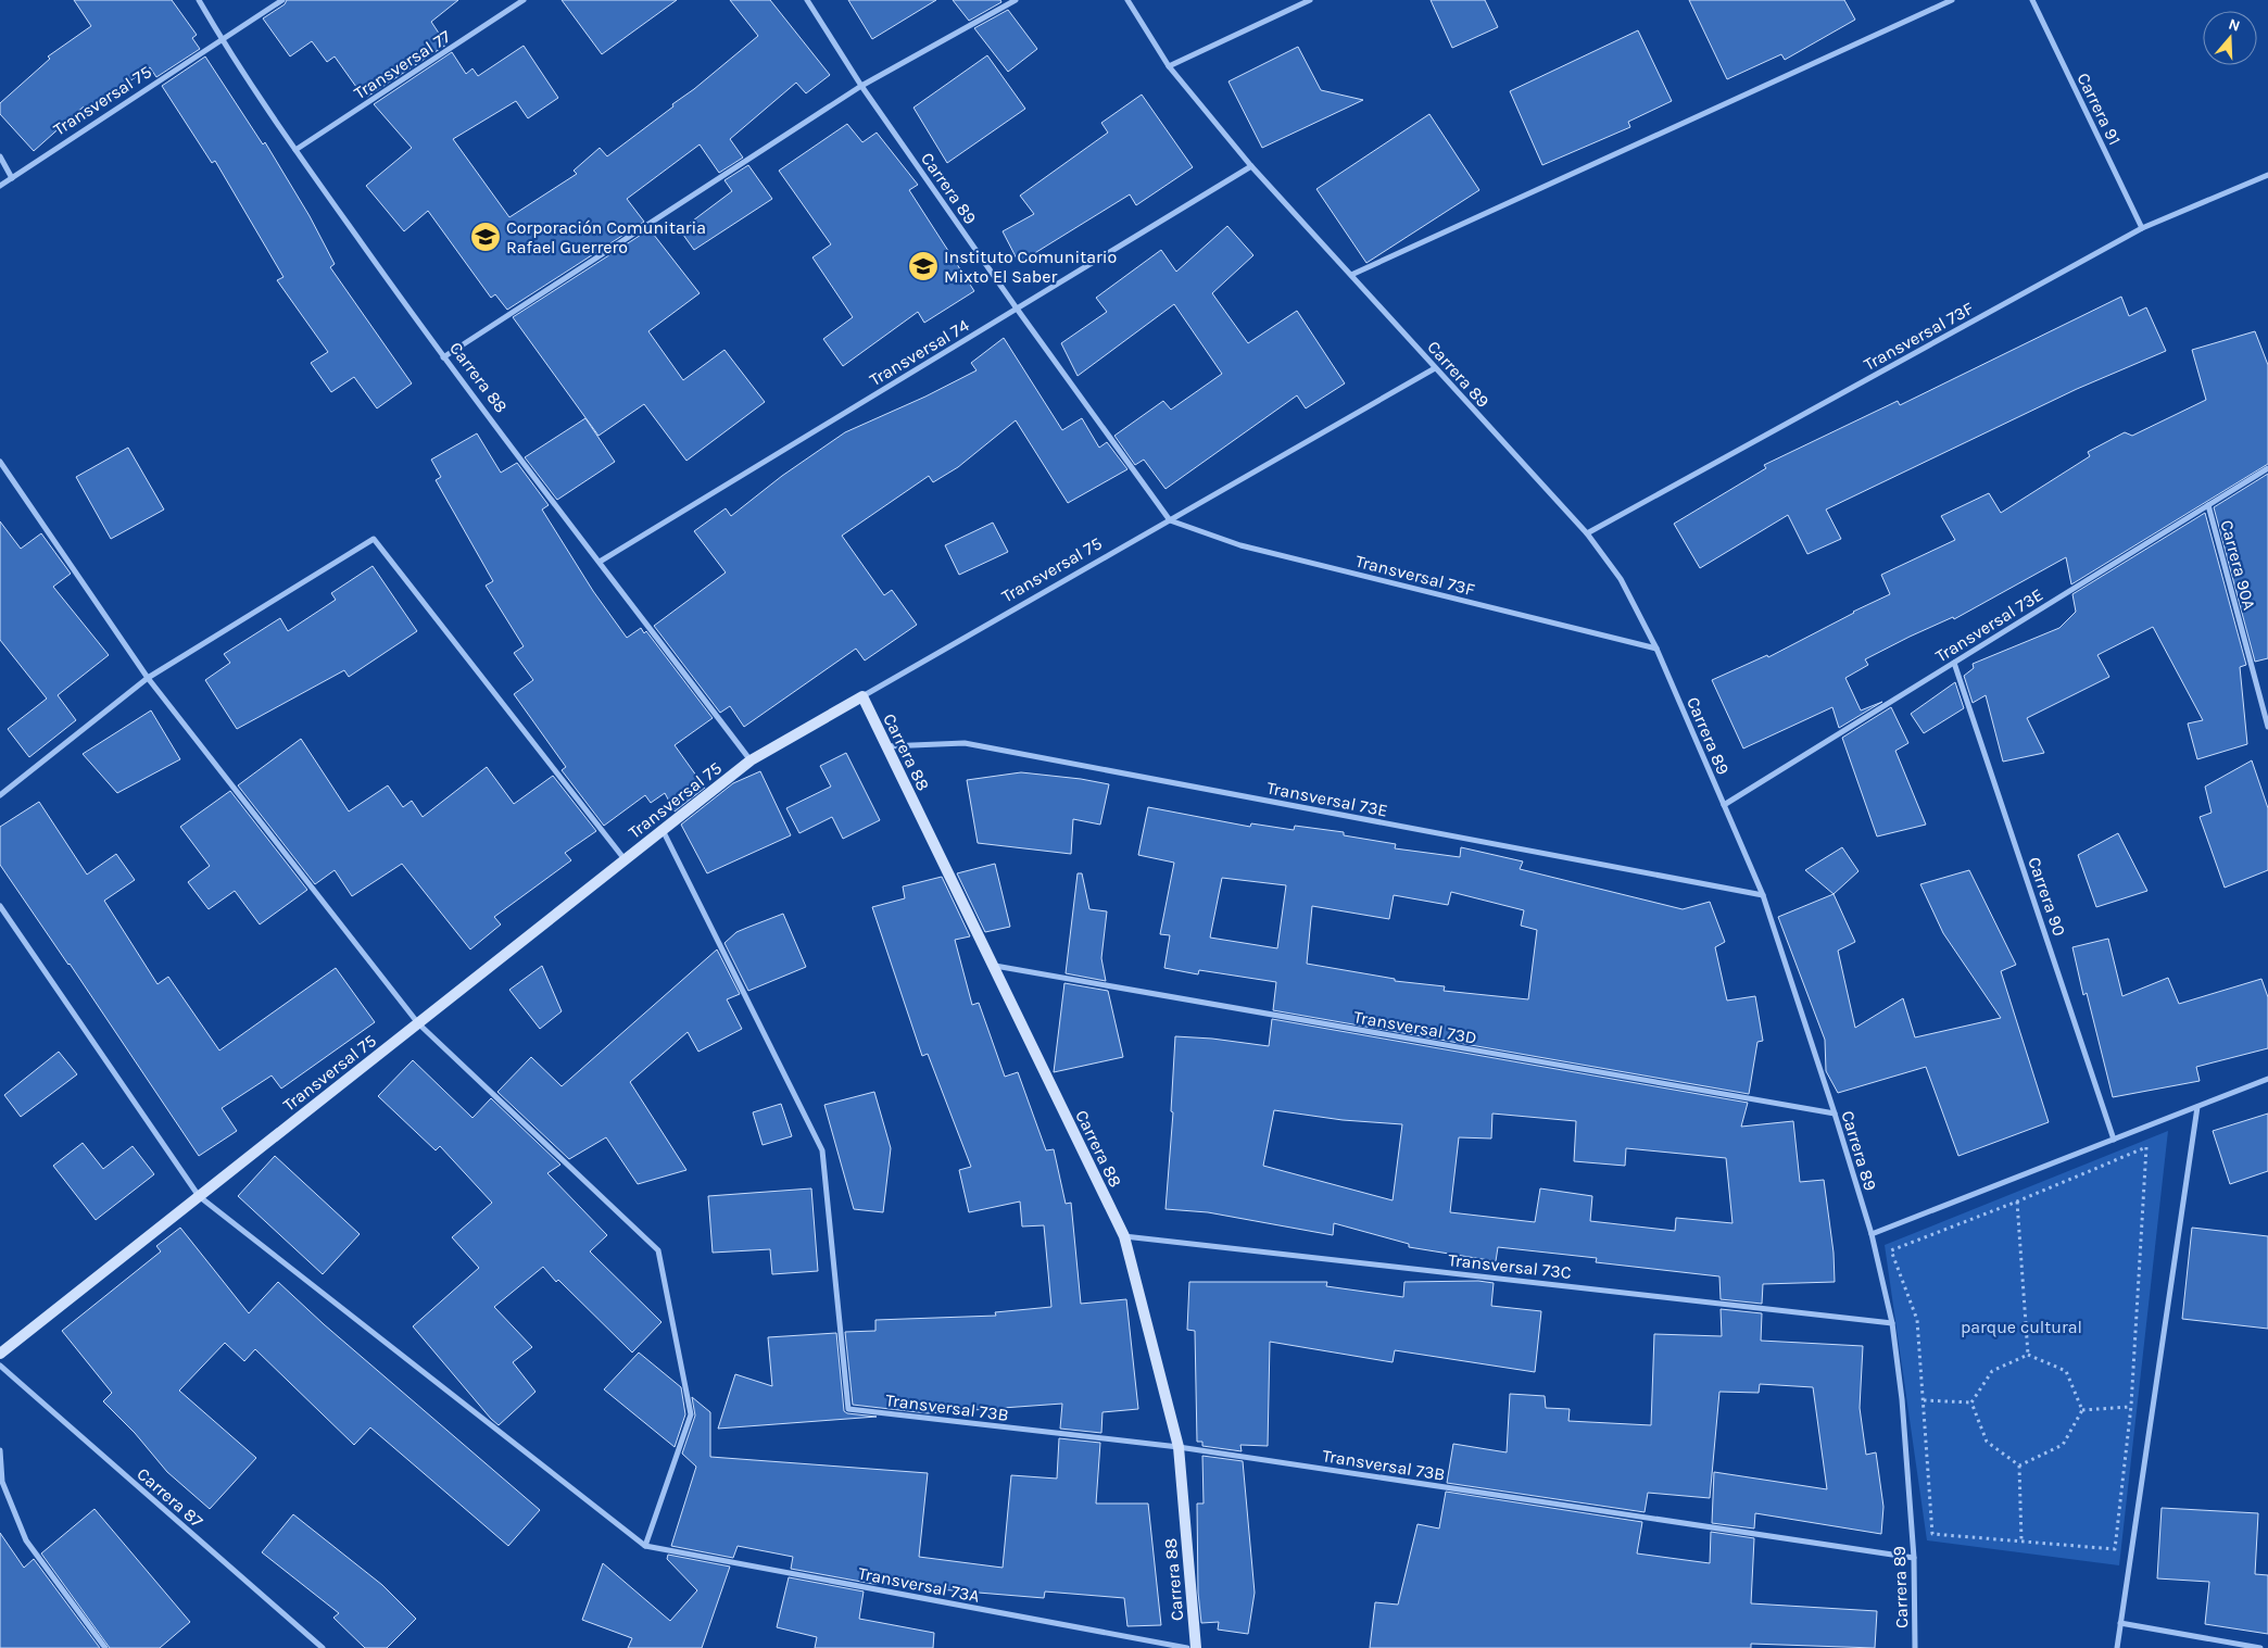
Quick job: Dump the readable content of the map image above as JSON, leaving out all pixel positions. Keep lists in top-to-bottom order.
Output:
{
  "streets": {
    "street": [
      "Transversal 77",
      "Transversal 75",
      "Carrera 91",
      "Carrera 89",
      "Transversal 73F",
      "Transversal 74",
      "Carrera 88",
      "Carrera 90A",
      "Transversal 73E",
      "Carrera 90",
      "Transversal 73D",
      "Transversal 73C",
      "Transversal 73B",
      "Carrera 87",
      "Transversal 73A"
    ]
  },
  "crossings": [
    ["Transversal 77", "Carrera 88"],
    ["Transversal 75", "Carrera 89"],
    ["Transversal 75", "Transversal 73F"],
    ["Transversal 75", "Carrera 88"],
    ["Transversal 75", "Transversal 73B"],
    ["Carrera 91", "Transversal 73F"],
    ["Carrera 89", "Transversal 73F"],
    ["Carrera 89", "Transversal 74"],
    ["Carrera 89", "Transversal 73E"],
    ["Carrera 89", "Transversal 73D"],
    ["Carrera 89", "Transversal 73C"],
    ["Carrera 89", "Transversal 73B"],
    ["Transversal 74", "Carrera 88"],
    ["Carrera 88", "Transversal 73E"],
    ["Carrera 88", "Transversal 73D"],
    ["Carrera 88", "Transversal 73C"],
    ["Carrera 88", "Transversal 73B"],
    ["Carrera 90A", "Transversal 73E"],
    ["Transversal 73E", "Carrera 90"]
  ],
  "parks": ["parque cultural"],
  "places": {
    "school or university": ["Corporación Comunitaria Rafael Guerrero", "Instituto Comunitario Mixto El Saber"]
  },
  "north": "top"
}
